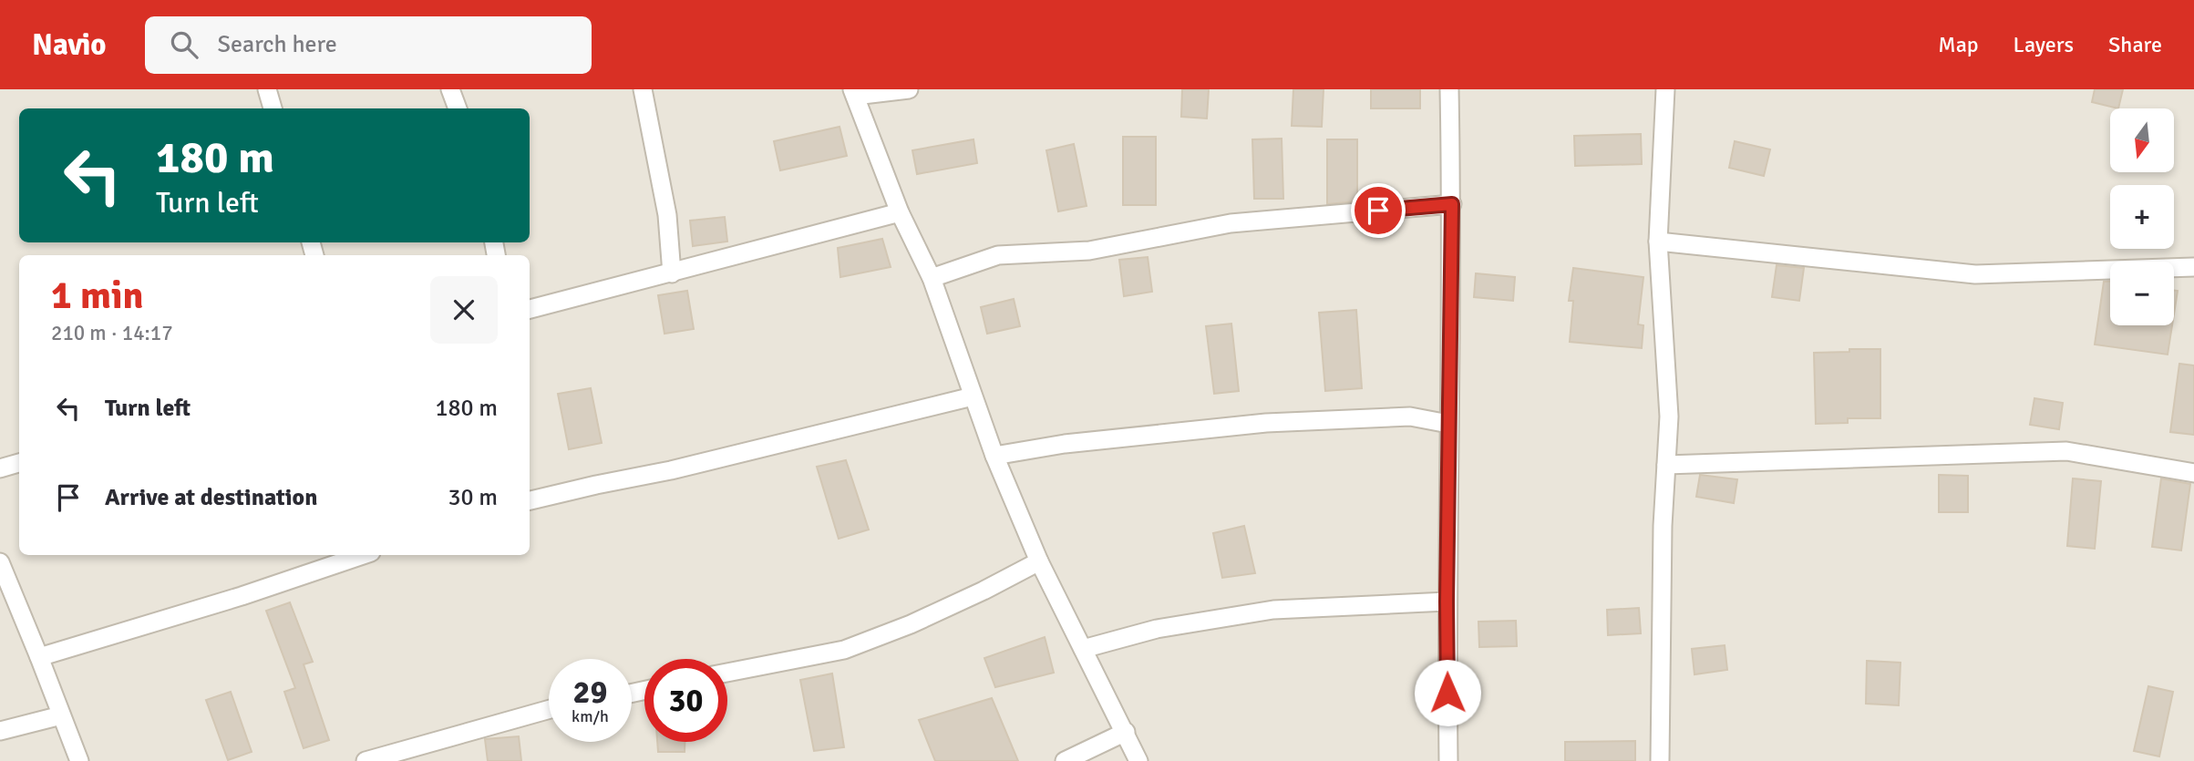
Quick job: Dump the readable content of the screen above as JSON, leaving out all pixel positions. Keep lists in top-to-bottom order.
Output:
{
  "north": "bottom",
  "page": {
    "header": "Navio",
    "search": "Search here",
    "nav": ["Map", "Layers", "Share"],
    "map_buttons": ["+", "−"],
    "turn": ["180 m", "Turn left"],
    "heading": ["1 min", "210 m · 14:17"],
    "list": [
      {
        "name": "Turn left",
        "value": "180 m"
      },
      {
        "name": "Arrive at destination",
        "value": "30 m"
      }
    ],
    "speed": "29 km/h",
    "limit": "30"
  }
}
